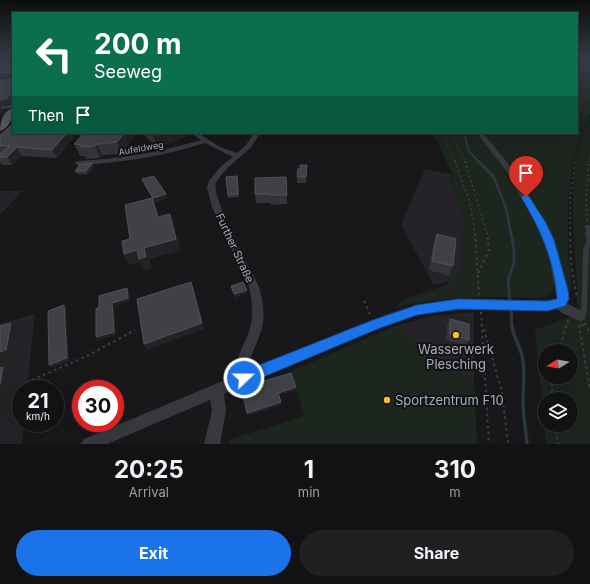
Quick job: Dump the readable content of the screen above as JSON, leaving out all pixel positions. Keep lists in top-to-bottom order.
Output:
{
  "streets": {
    "street": ["Aufeldweg", "Further Straße"]
  },
  "places": ["Wasserwerk Plesching", "Sportzentrum F10"],
  "north": "left",
  "page": {
    "turn": ["200 m", "Seeweg"],
    "then": "Then",
    "speed": "21 km/h",
    "limit": "30",
    "eta": [
      "20:25",
      "Arrival",
      "1",
      "min",
      "310",
      "m"
    ],
    "buttons": ["Exit", "Share"]
  }
}
